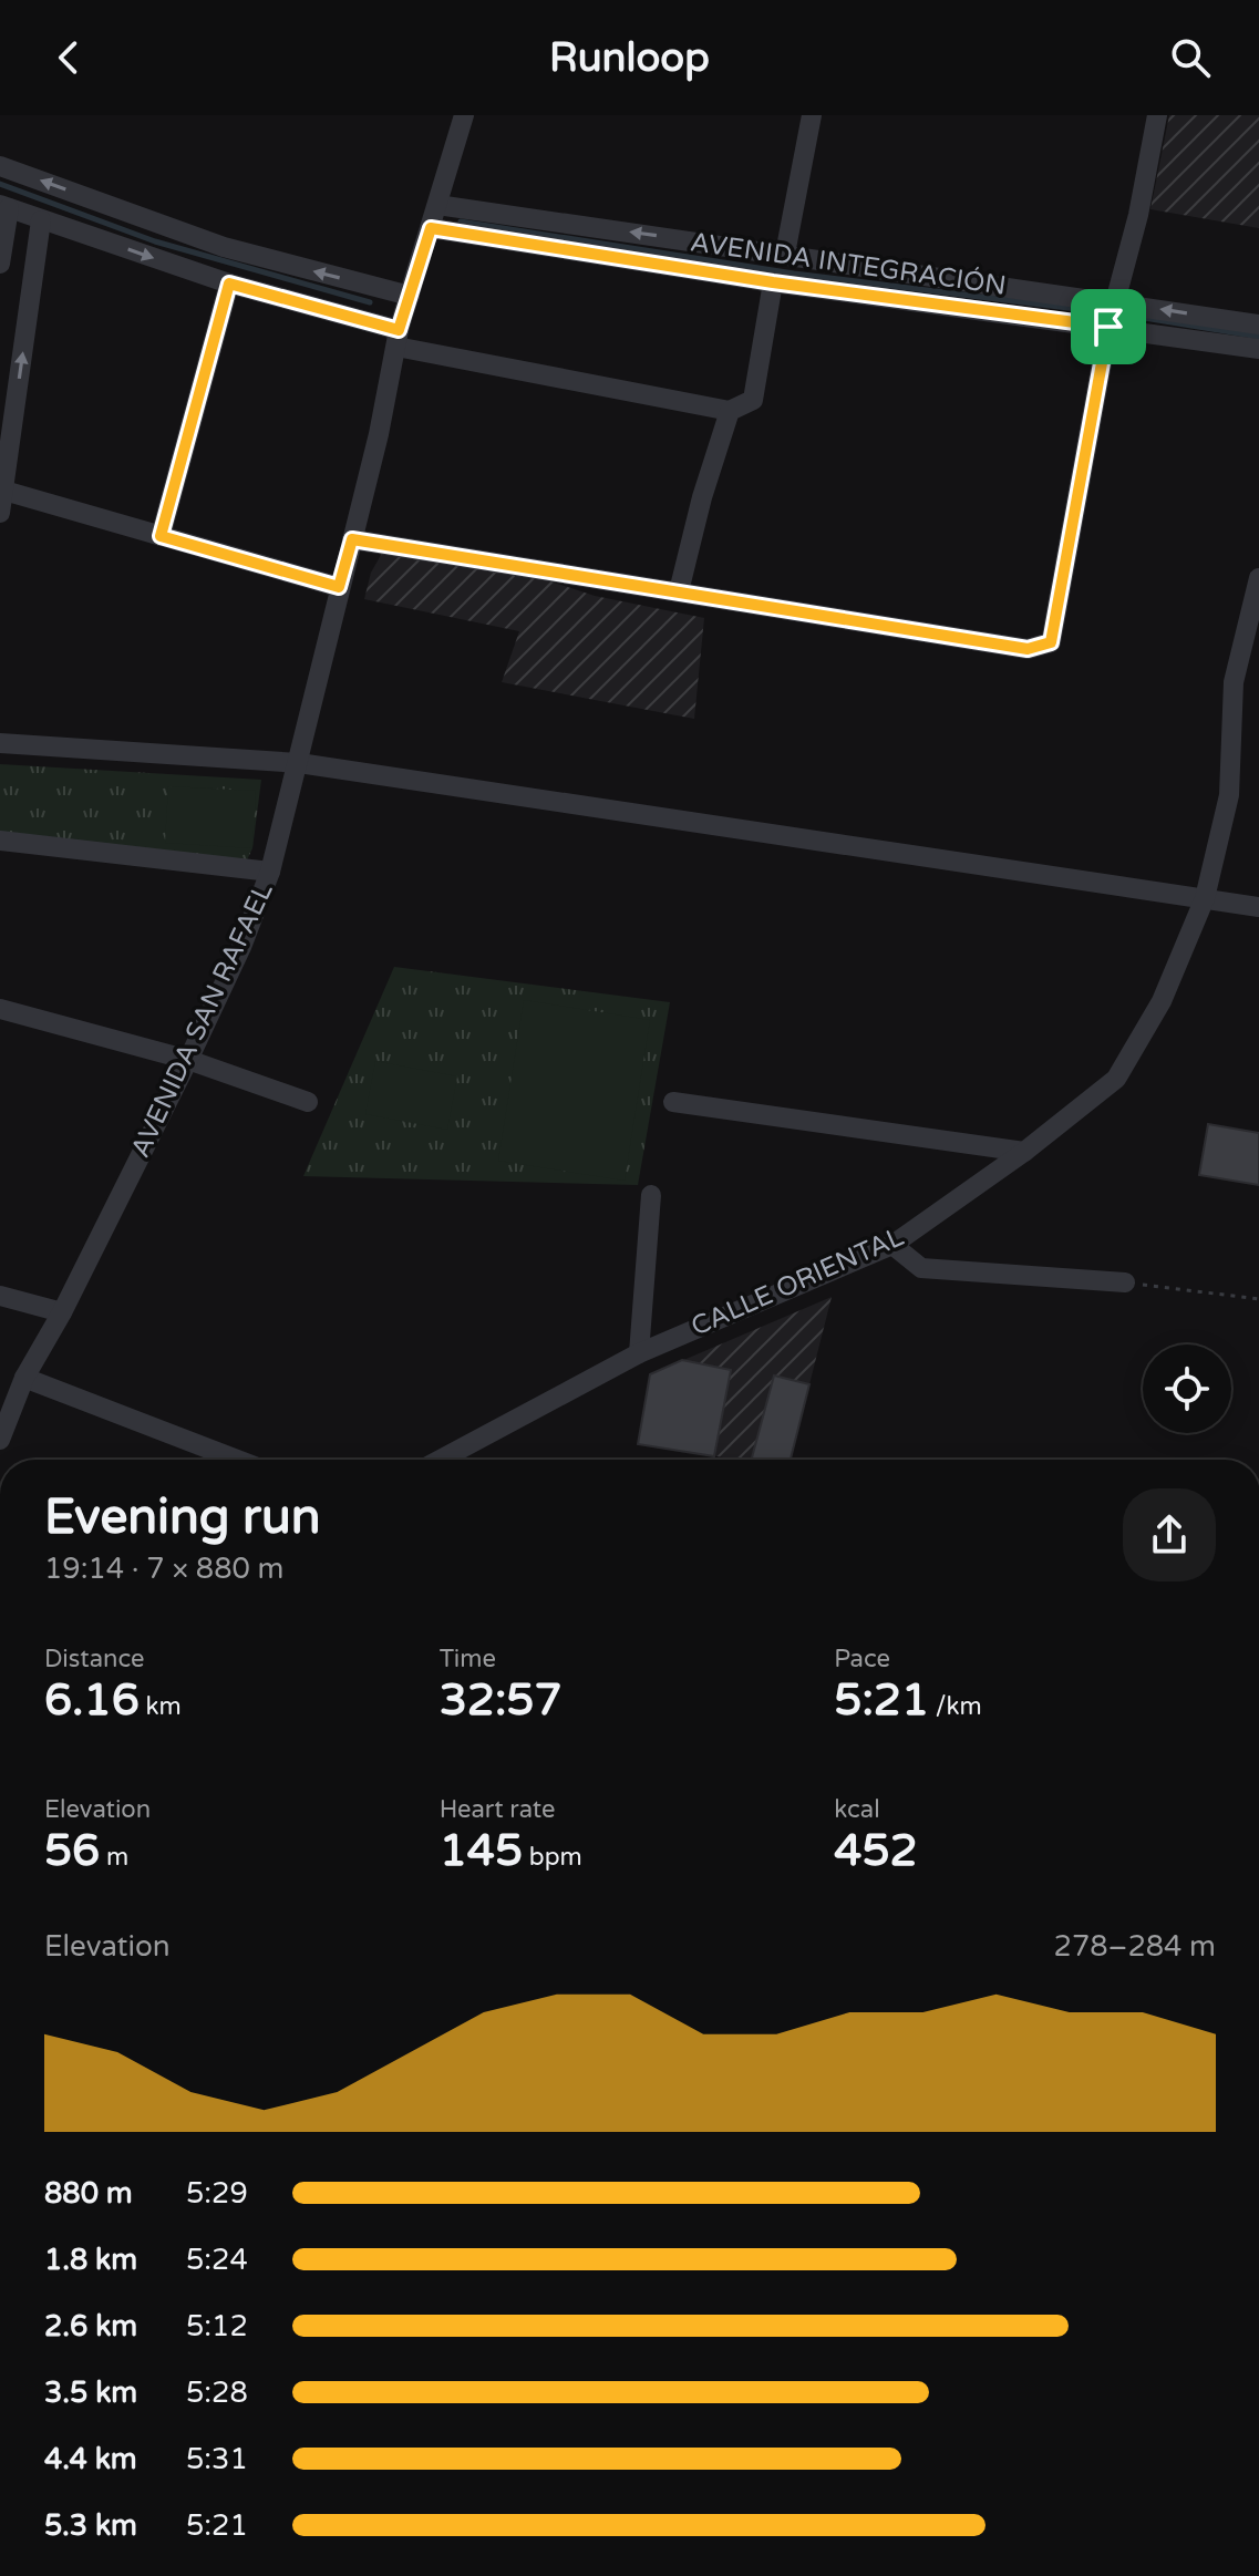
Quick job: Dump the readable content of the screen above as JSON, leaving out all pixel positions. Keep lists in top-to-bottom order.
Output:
{
  "streets": {
    "street": ["AVENIDA INTEGRACIÓN", "AVENIDA SAN RAFAEL", "CALLE ORIENTAL"]
  },
  "crossings": [
    ["AVENIDA INTEGRACIÓN", "AVENIDA SAN RAFAEL"]
  ],
  "page": {
    "header": "Runloop",
    "heading": ["Evening run", "19:14 · 7 × 880 m"],
    "stats": [
      ["Distance", "6.16 km"],
      ["Time", "32:57"],
      ["Pace", "5:21 /km"],
      ["Elevation", "56 m"],
      ["Heart rate", "145 bpm"],
      ["kcal", "452"]
    ],
    "chart": ["Elevation", "278–284 m"],
    "list": [
      {
        "name": "880 m",
        "note": "5:29"
      },
      {
        "name": "1.8 km",
        "note": "5:24"
      },
      {
        "name": "2.6 km",
        "note": "5:12"
      },
      {
        "name": "3.5 km",
        "note": "5:28"
      },
      {
        "name": "4.4 km",
        "note": "5:31"
      },
      {
        "name": "5.3 km",
        "note": "5:21"
      }
    ]
  }
}
